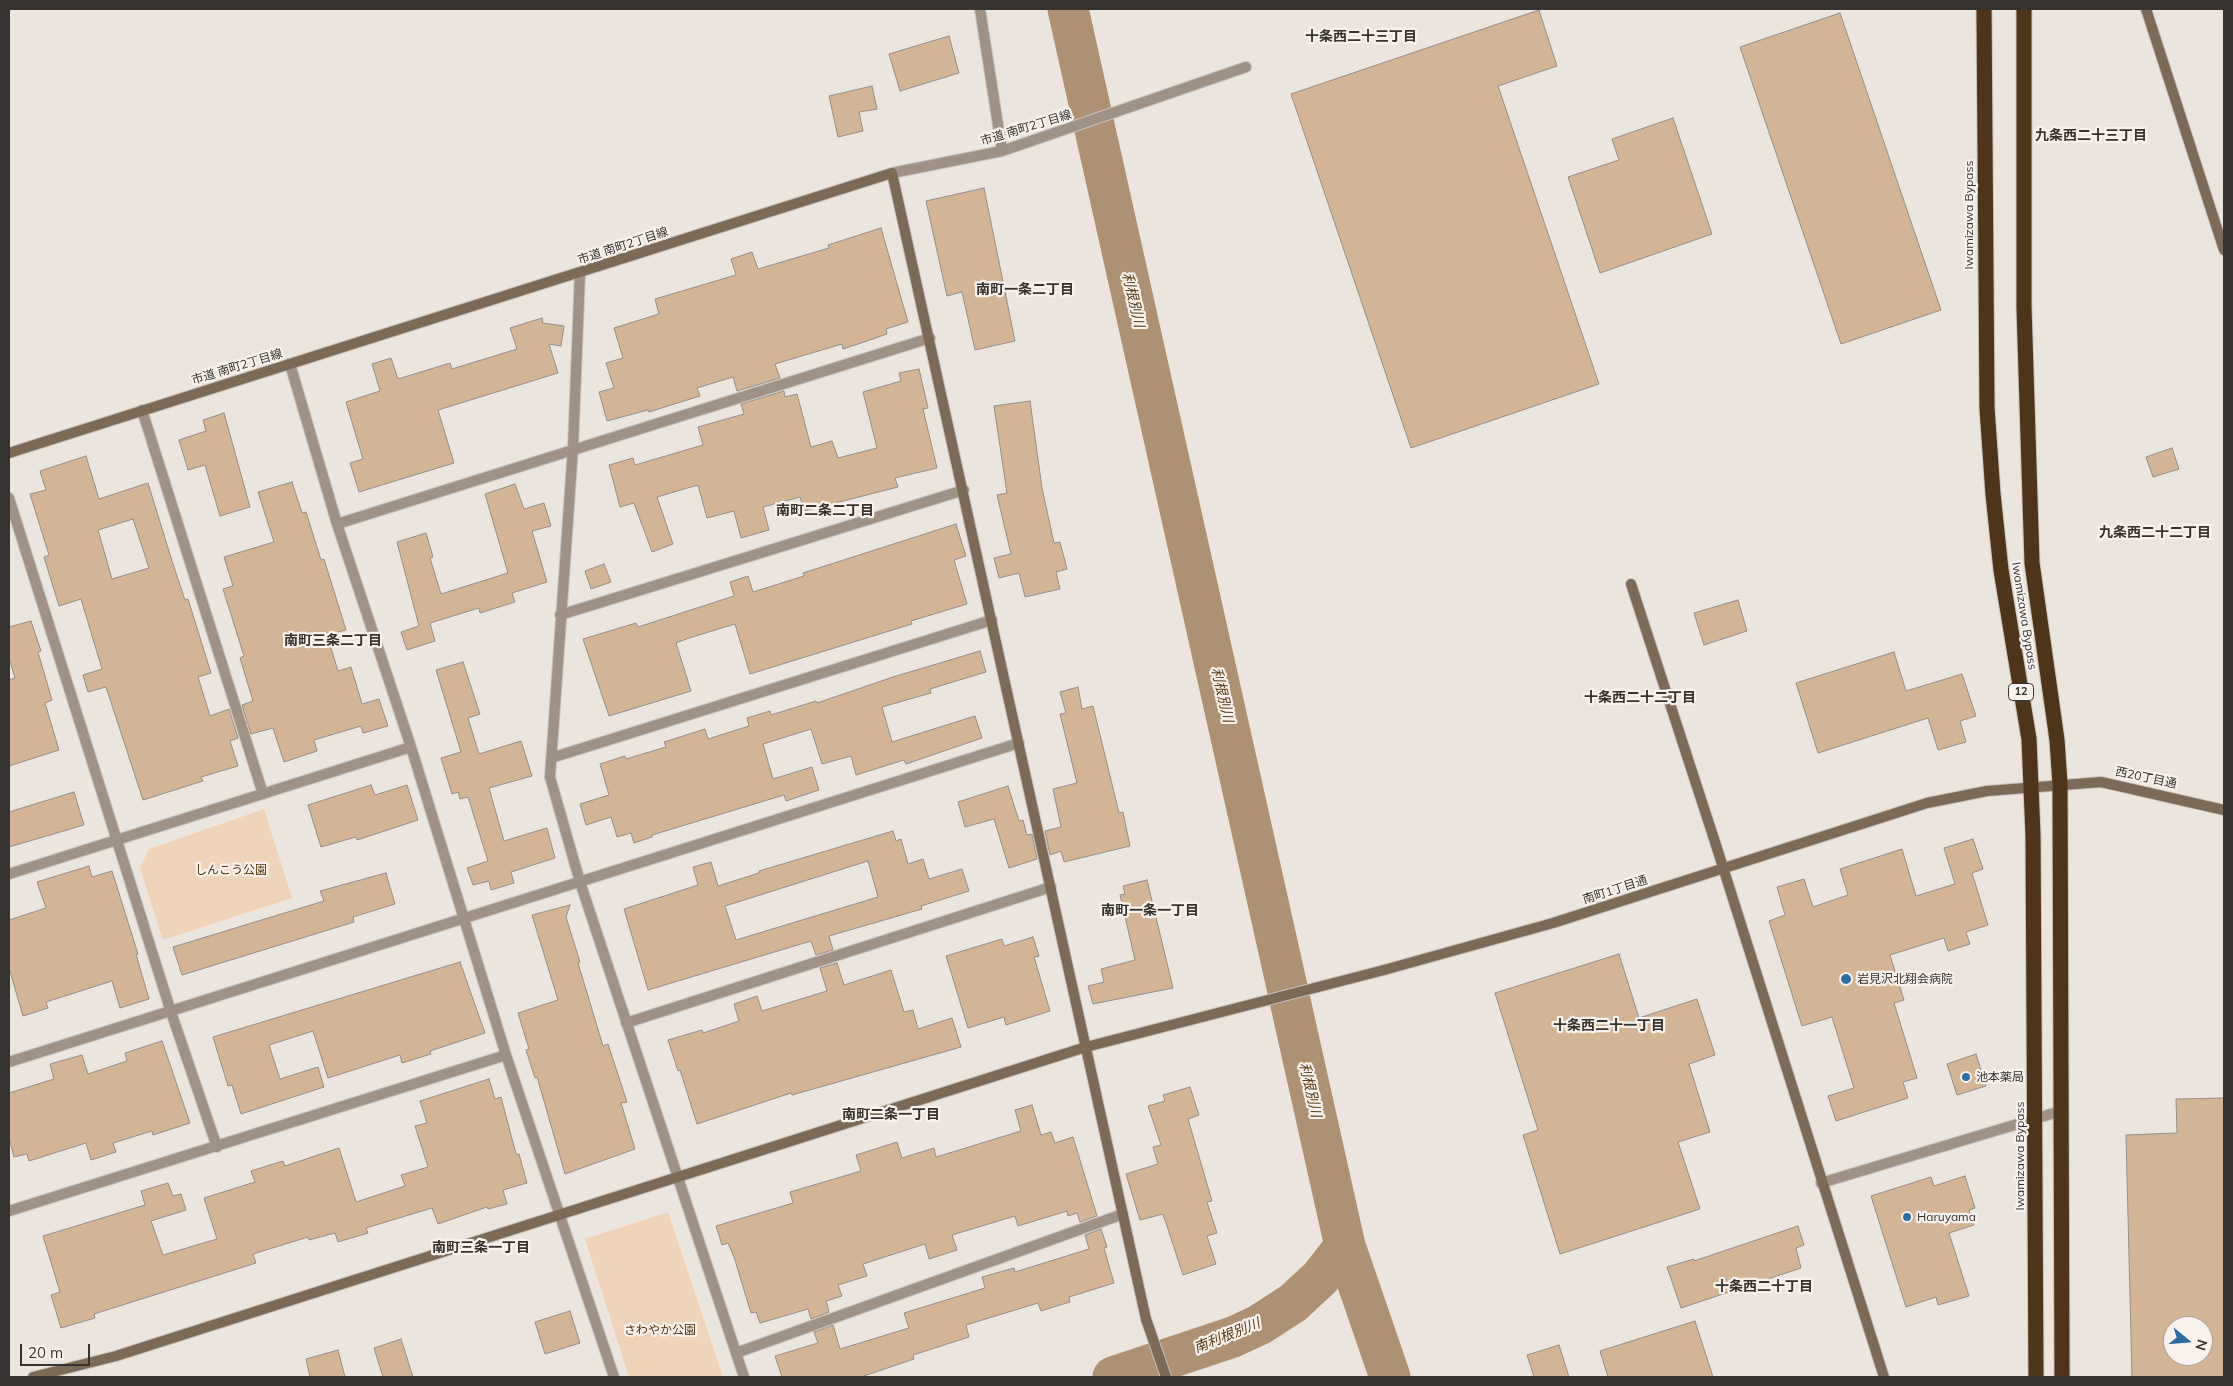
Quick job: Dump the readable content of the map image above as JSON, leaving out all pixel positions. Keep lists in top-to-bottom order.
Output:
{
  "streets": {
    "highway": ["Iwamizawa Bypass", "12"],
    "street": ["市道 南町2丁目線", "西20丁目通", "南町1丁目通"]
  },
  "crossings": [
    ["Iwamizawa Bypass", "西20丁目通"],
    ["Iwamizawa Bypass", "南町1丁目通"],
    ["西20丁目通", "南町1丁目通"]
  ],
  "districts": [
    "十条西二十三丁目",
    "九条西二十三丁目",
    "南町一条二丁目",
    "南町二条二丁目",
    "九条西二十二丁目",
    "南町三条二丁目",
    "十条西二十二丁目",
    "南町一条一丁目",
    "十条西二十一丁目",
    "南町二条一丁目",
    "南町三条一丁目",
    "十条西二十丁目"
  ],
  "water": ["利根別川", "南利根別川"],
  "parks": ["しんこう公園", "さわやか公園"],
  "places": ["岩見沢北翔会病院", "池本薬局", "Haruyama"],
  "scale_bar": "20 m",
  "north": "right"
}
